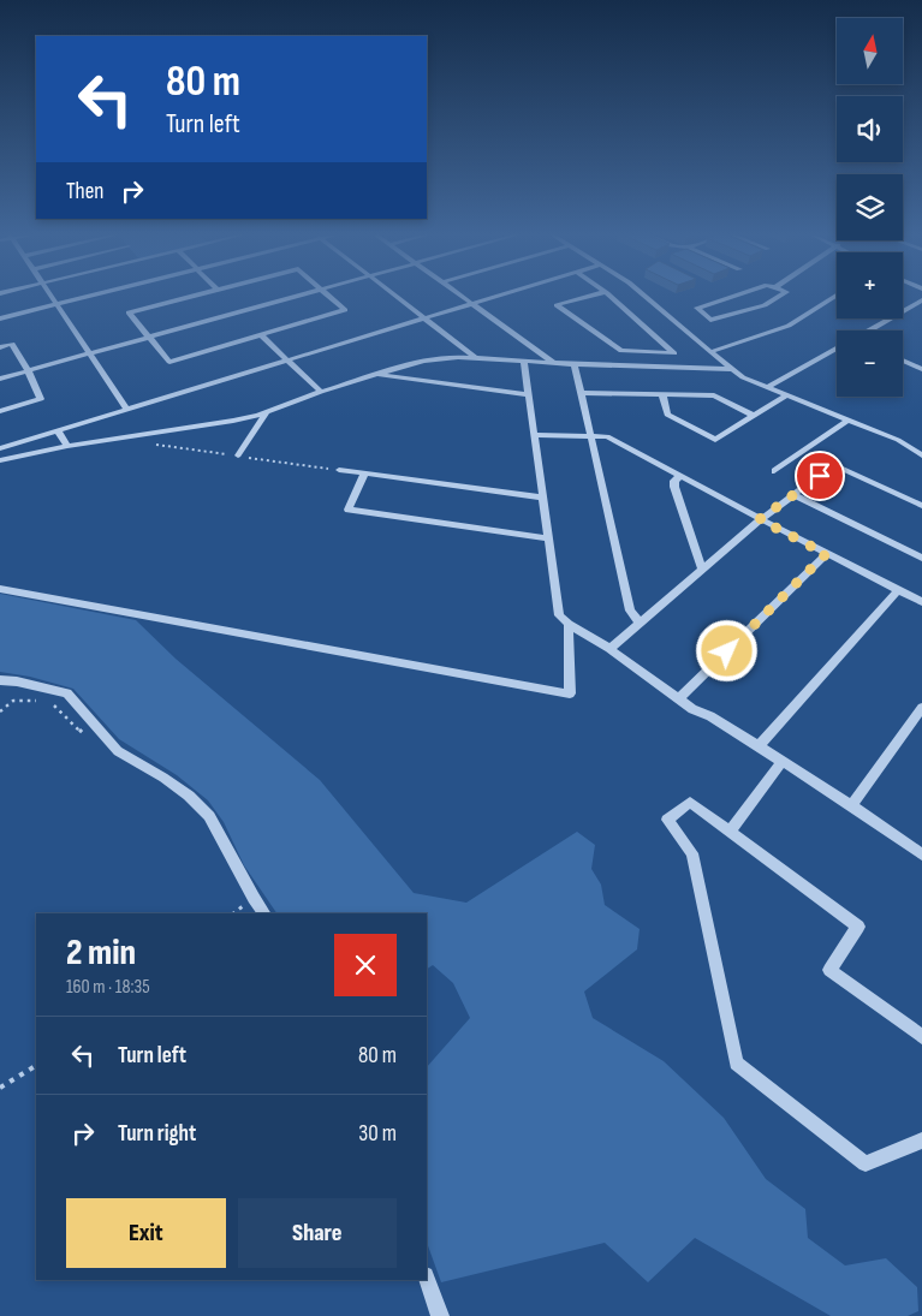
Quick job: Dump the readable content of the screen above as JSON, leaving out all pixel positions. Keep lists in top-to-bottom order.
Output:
{
  "north": "top",
  "page": {
    "map_buttons": ["+", "−"],
    "turn": ["80 m", "Turn left"],
    "then": "Then",
    "heading": ["2 min", "160 m · 18:35"],
    "list": [
      {
        "name": "Turn left",
        "value": "80 m"
      },
      {
        "name": "Turn right",
        "value": "30 m"
      }
    ],
    "buttons": ["Exit", "Share"]
  }
}
